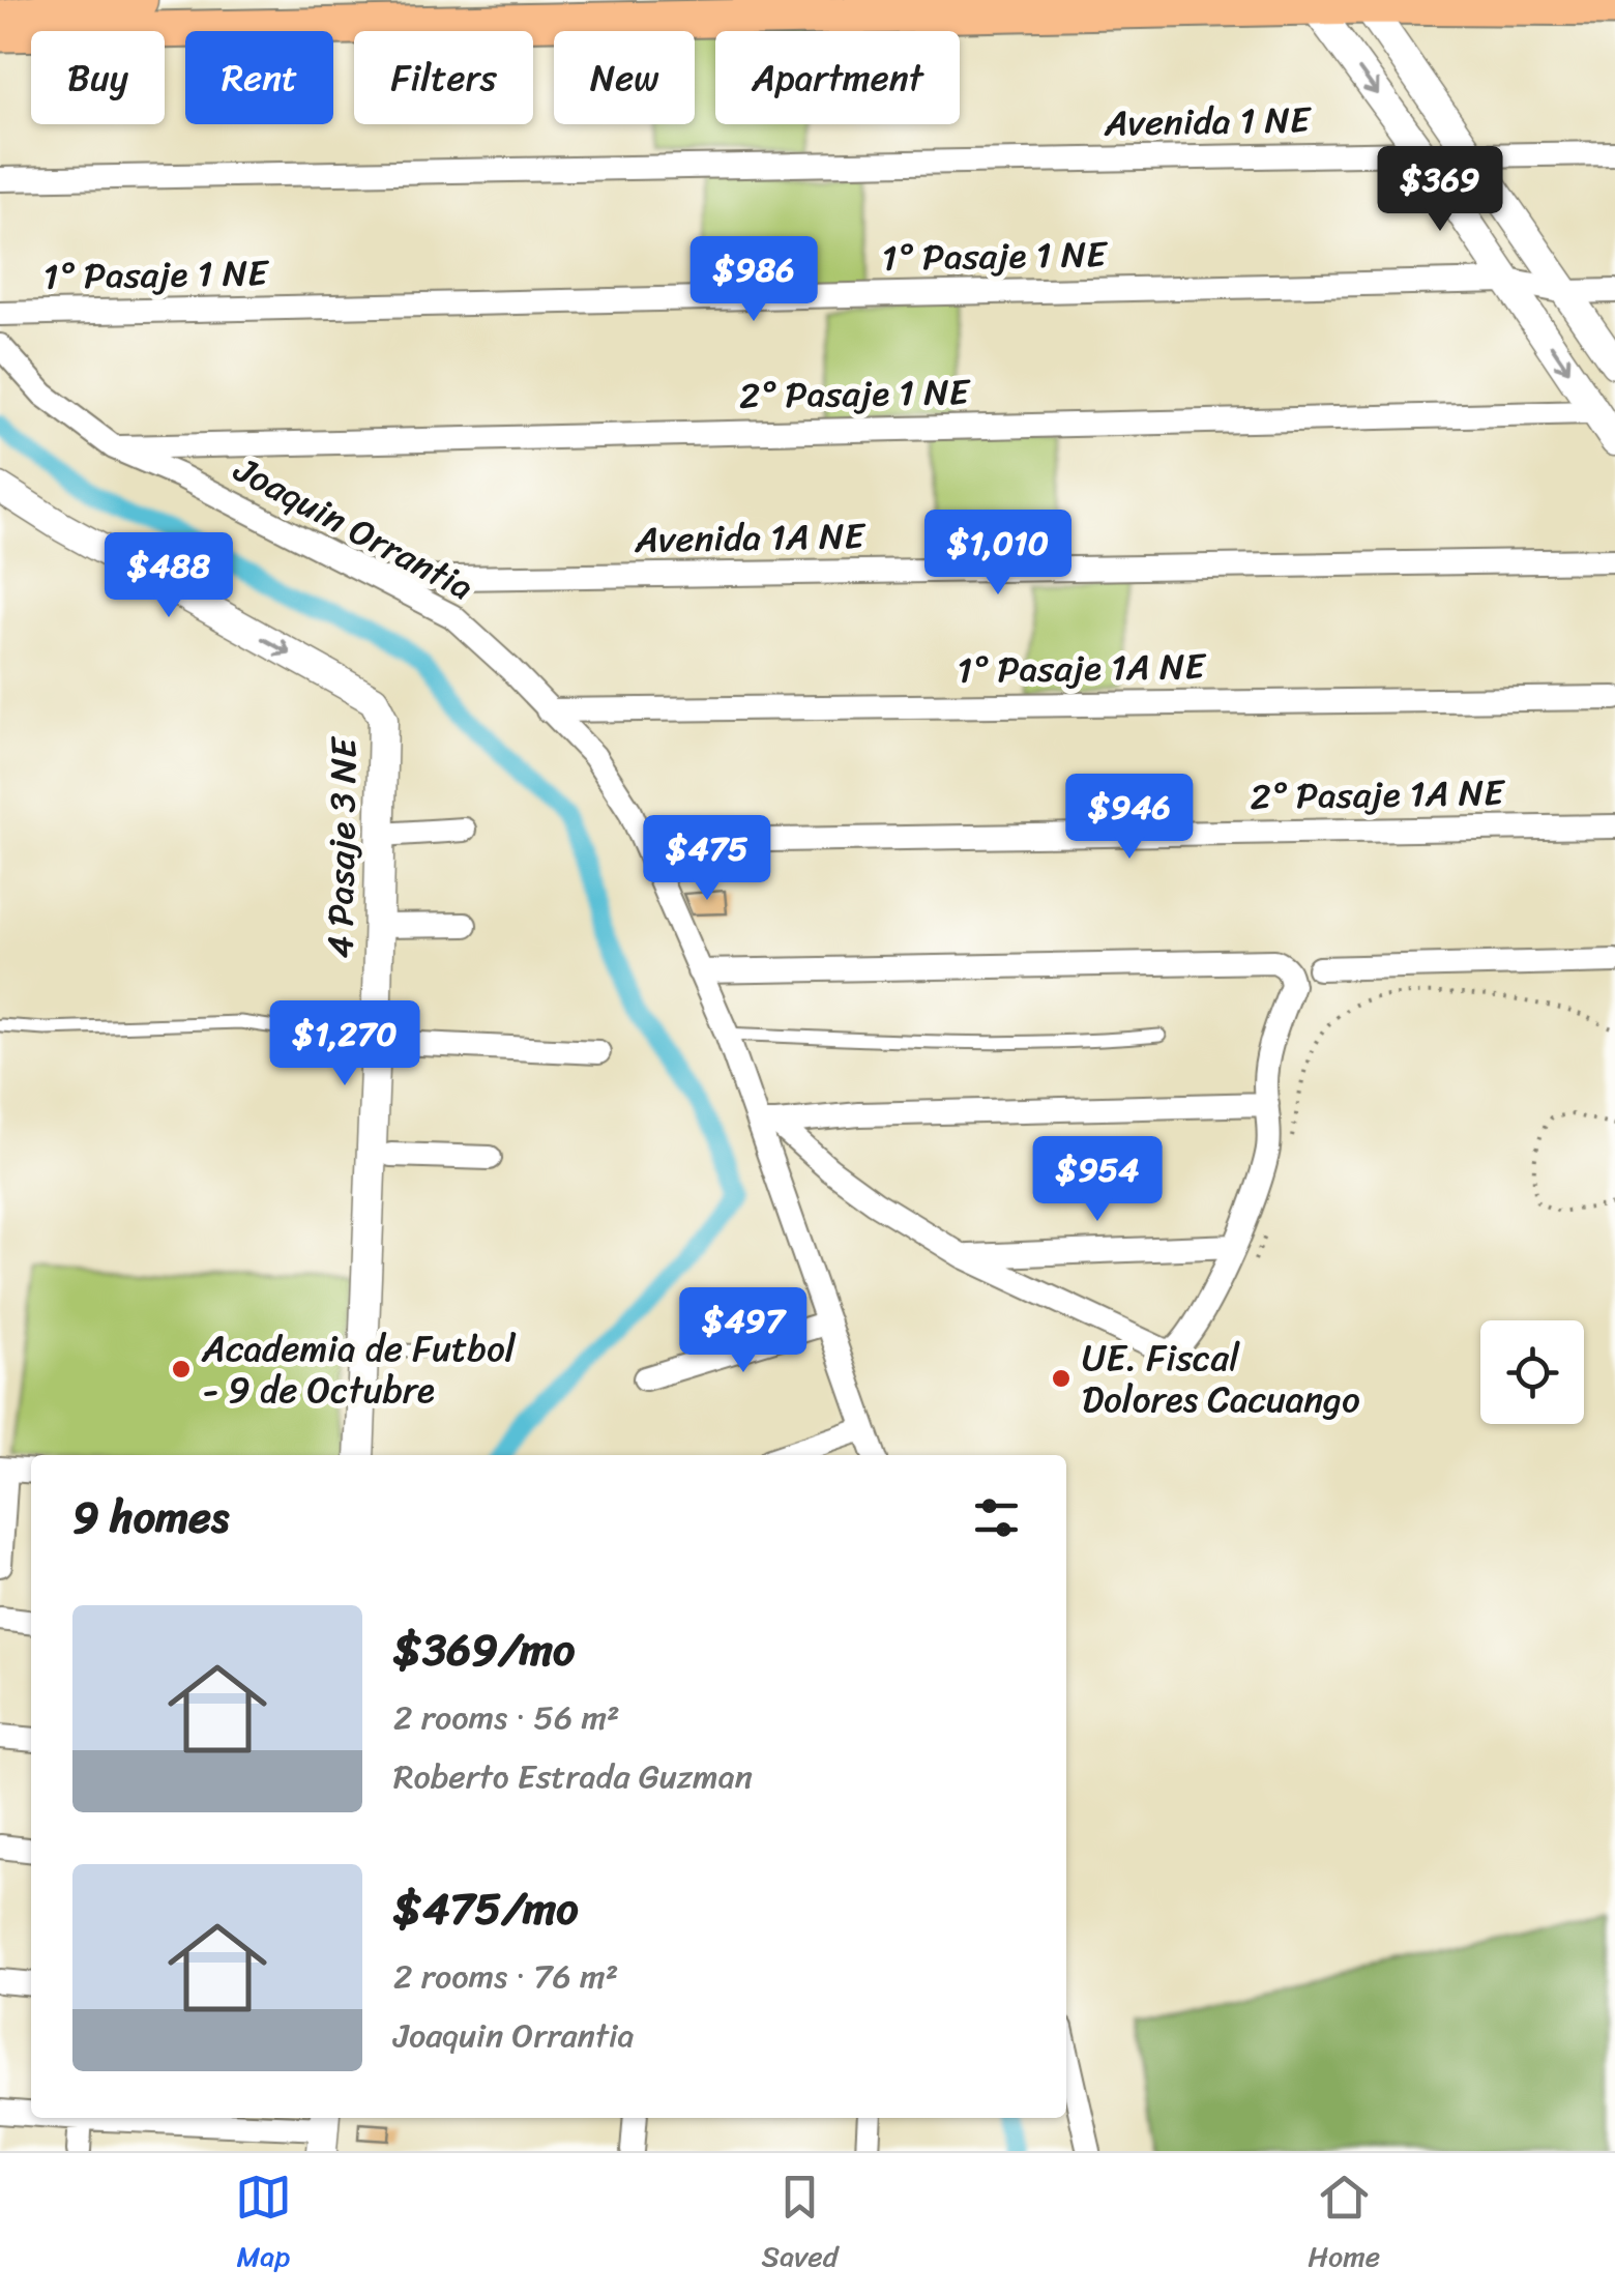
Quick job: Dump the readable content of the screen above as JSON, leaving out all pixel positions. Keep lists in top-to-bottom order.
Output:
{
  "streets": {
    "street": [
      "Avenida 1 NE",
      "1° Pasaje 1 NE",
      "2° Pasaje 1 NE",
      "Joaquin Orrantia",
      "Avenida 1A NE",
      "1° Pasaje 1A NE",
      "2° Pasaje 1A NE",
      "4 Pasaje 3 NE"
    ]
  },
  "crossings": [
    ["2° Pasaje 1 NE", "Joaquin Orrantia"],
    ["Joaquin Orrantia", "Avenida 1A NE"],
    ["Joaquin Orrantia", "1° Pasaje 1A NE"],
    ["Joaquin Orrantia", "2° Pasaje 1A NE"]
  ],
  "places": ["Academia de Futbol - 9 de Octubre", "UE. Fiscal Dolores Cacuango"],
  "page": {
    "chip": [
      "Buy",
      "Rent",
      "Filters",
      "New",
      "Apartment"
    ],
    "price": [
      "$369",
      "$986",
      "$1,010",
      "$488",
      "$946",
      "$475",
      "$1,270",
      "$954",
      "$497"
    ],
    "heading": "9 homes",
    "list": [
      {
        "name": "$369/mo",
        "note": "2 rooms · 56 m² · Roberto Estrada Guzman"
      },
      {
        "name": "$475/mo",
        "note": "2 rooms · 76 m² · Joaquin Orrantia"
      }
    ],
    "tabs": ["Map", "Saved", "Home"]
  }
}
